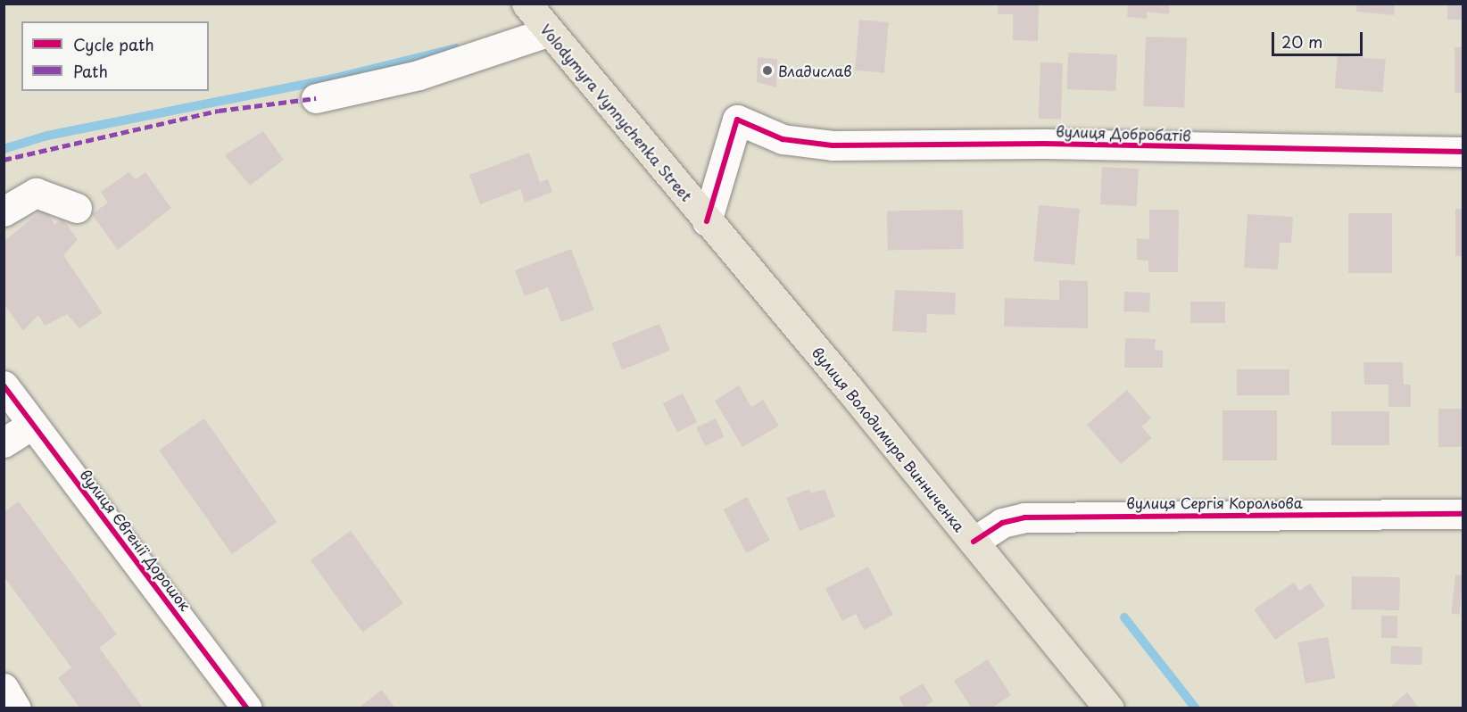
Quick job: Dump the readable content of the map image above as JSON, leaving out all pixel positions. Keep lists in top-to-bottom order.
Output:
{
  "streets": {
    "main road": ["Volodymyra Vynnychenka Street", "вулиця Володимира Винниченка"],
    "street": ["вулиця Добробатів", "вулиця Сергія Корольова", "вулиця Євгенії Дорошок"]
  },
  "crossings": [
    ["Volodymyra Vynnychenka Street", "вулиця Добробатів"],
    ["Volodymyra Vynnychenka Street", "вулиця Володимира Винниченка"],
    ["вулиця Добробатів", "вулиця Володимира Винниченка"],
    ["вулиця Володимира Винниченка", "вулиця Сергія Корольова"]
  ],
  "places": ["Владислав"],
  "legend": ["Cycle path", "Path"],
  "scale_bar": "20 m"
}
